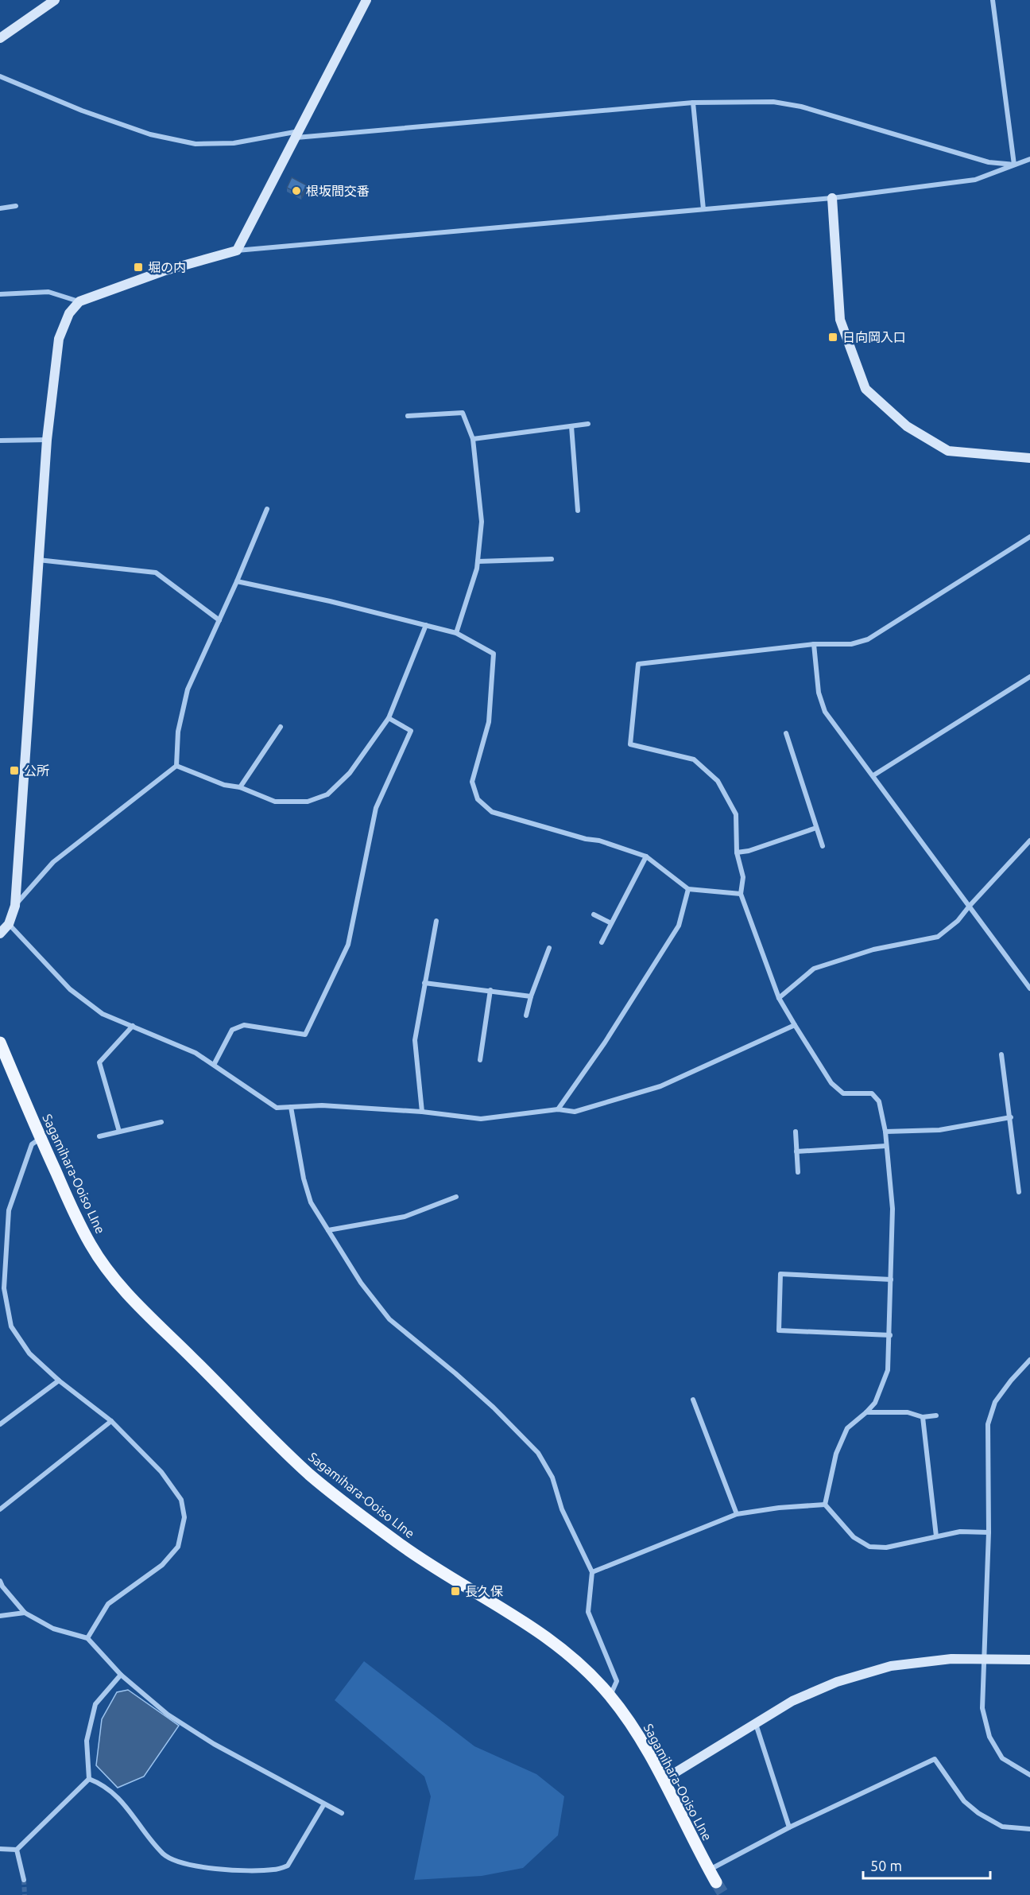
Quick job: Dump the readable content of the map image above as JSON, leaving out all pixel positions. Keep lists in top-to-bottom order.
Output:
{
  "streets": {
    "main road": ["Sagamihara-Ooiso LIne"]
  },
  "places": {
    "other": ["根坂間交番"],
    "transit": [
      "堀の内",
      "日向岡入口",
      "公所",
      "長久保"
    ]
  },
  "scale_bar": "50 m"
}
